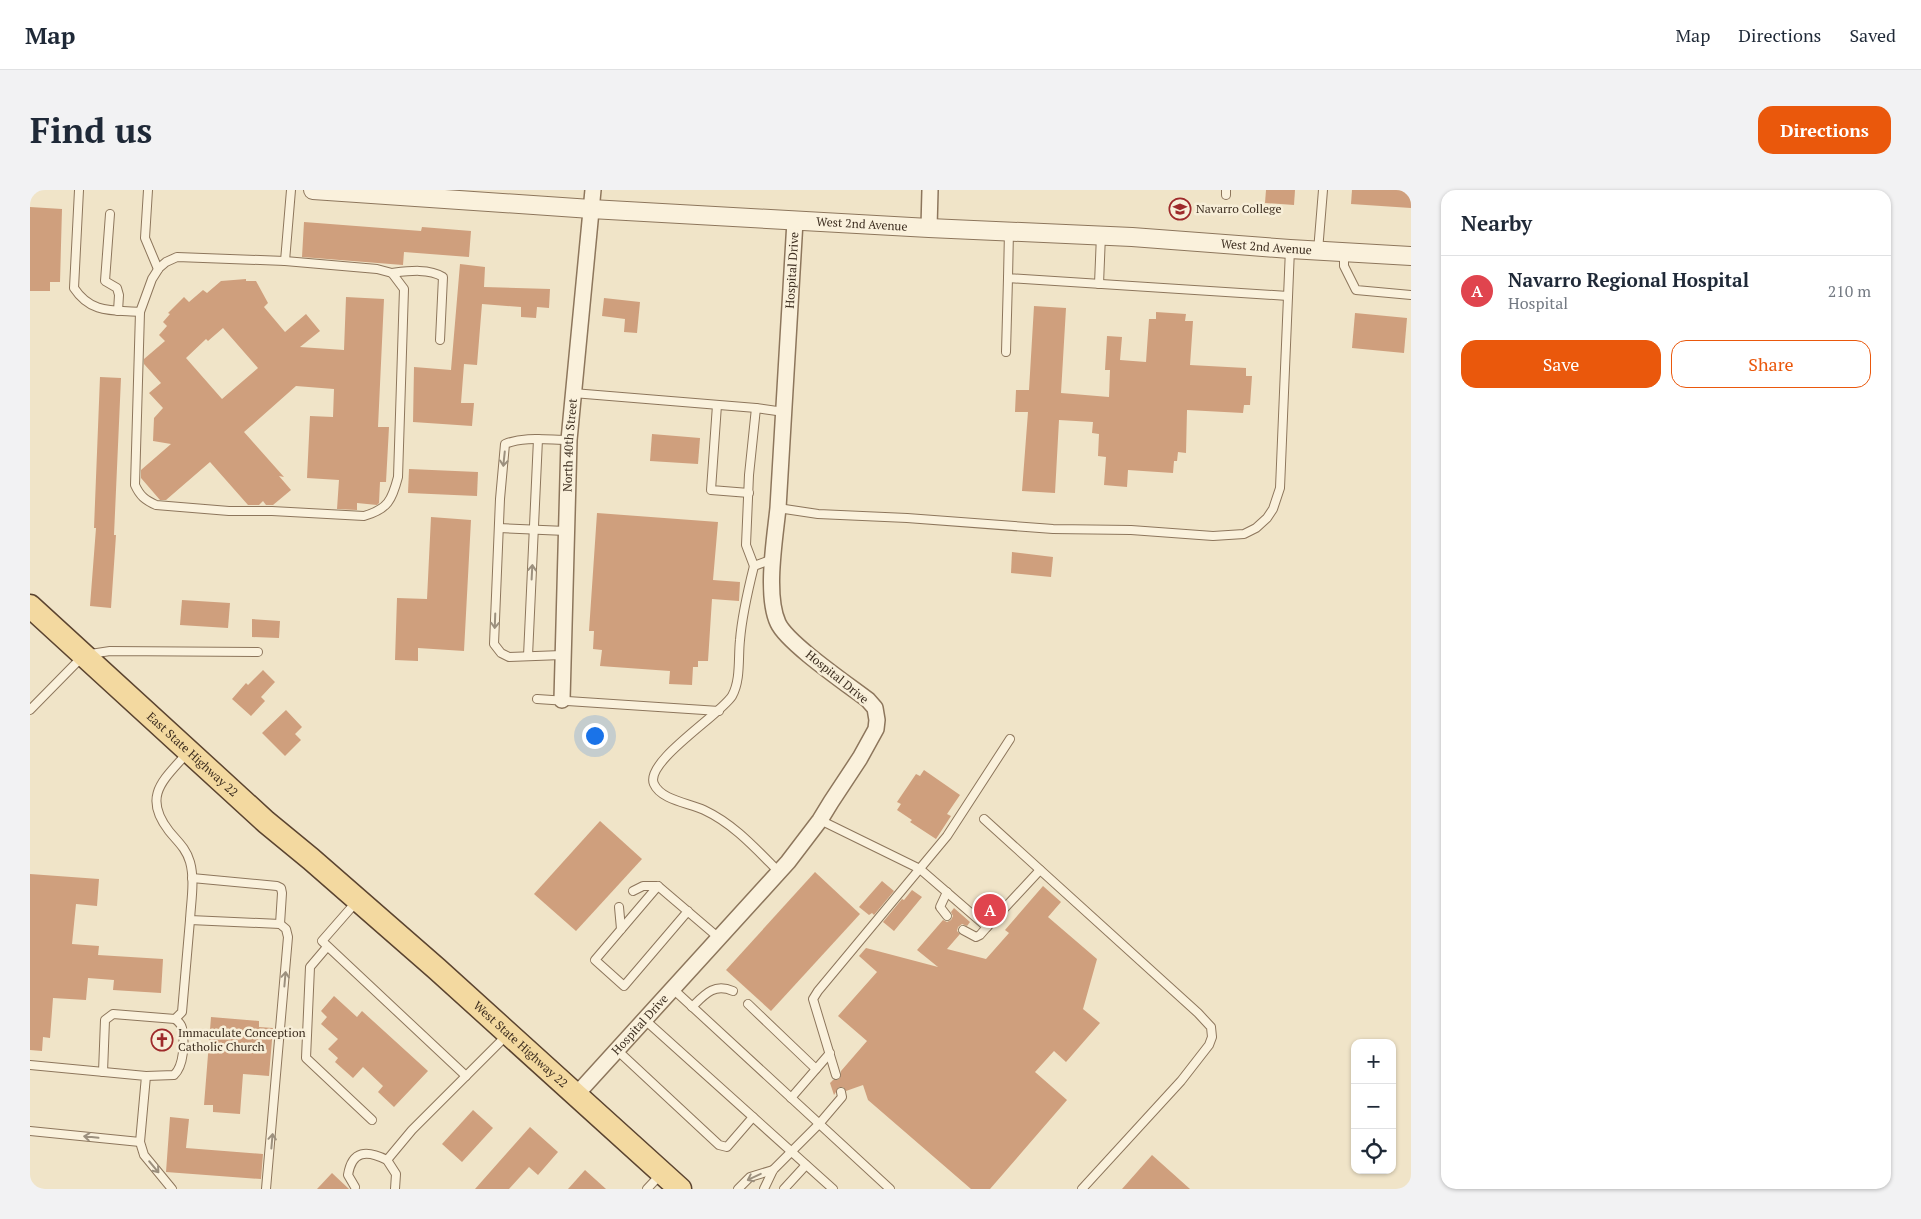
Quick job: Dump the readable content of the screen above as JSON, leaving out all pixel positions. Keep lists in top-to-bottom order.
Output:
{
  "streets": {
    "main road": ["East State Highway 22", "West State Highway 22"],
    "street": ["West 2nd Avenue", "Hospital Drive", "North 40th Street"]
  },
  "crossings": [
    ["West 2nd Avenue", "Hospital Drive"],
    ["West 2nd Avenue", "North 40th Street"],
    ["Hospital Drive", "West State Highway 22"],
    ["East State Highway 22", "West State Highway 22"]
  ],
  "places": {
    "school or university": ["Navarro College"],
    "church": ["Immaculate Conception Catholic Church"]
  },
  "page": {
    "header": "Map",
    "nav": ["Map", "Directions", "Saved"],
    "buttons": [
      "Directions",
      ["Save", "Share"]
    ],
    "title": "Find us",
    "heading": "Nearby",
    "list": [
      {
        "mark": "A",
        "name": "Navarro Regional Hospital",
        "note": "Hospital",
        "value": "210 m"
      }
    ],
    "pins": "A",
    "map_buttons": ["+", "−"]
  }
}
